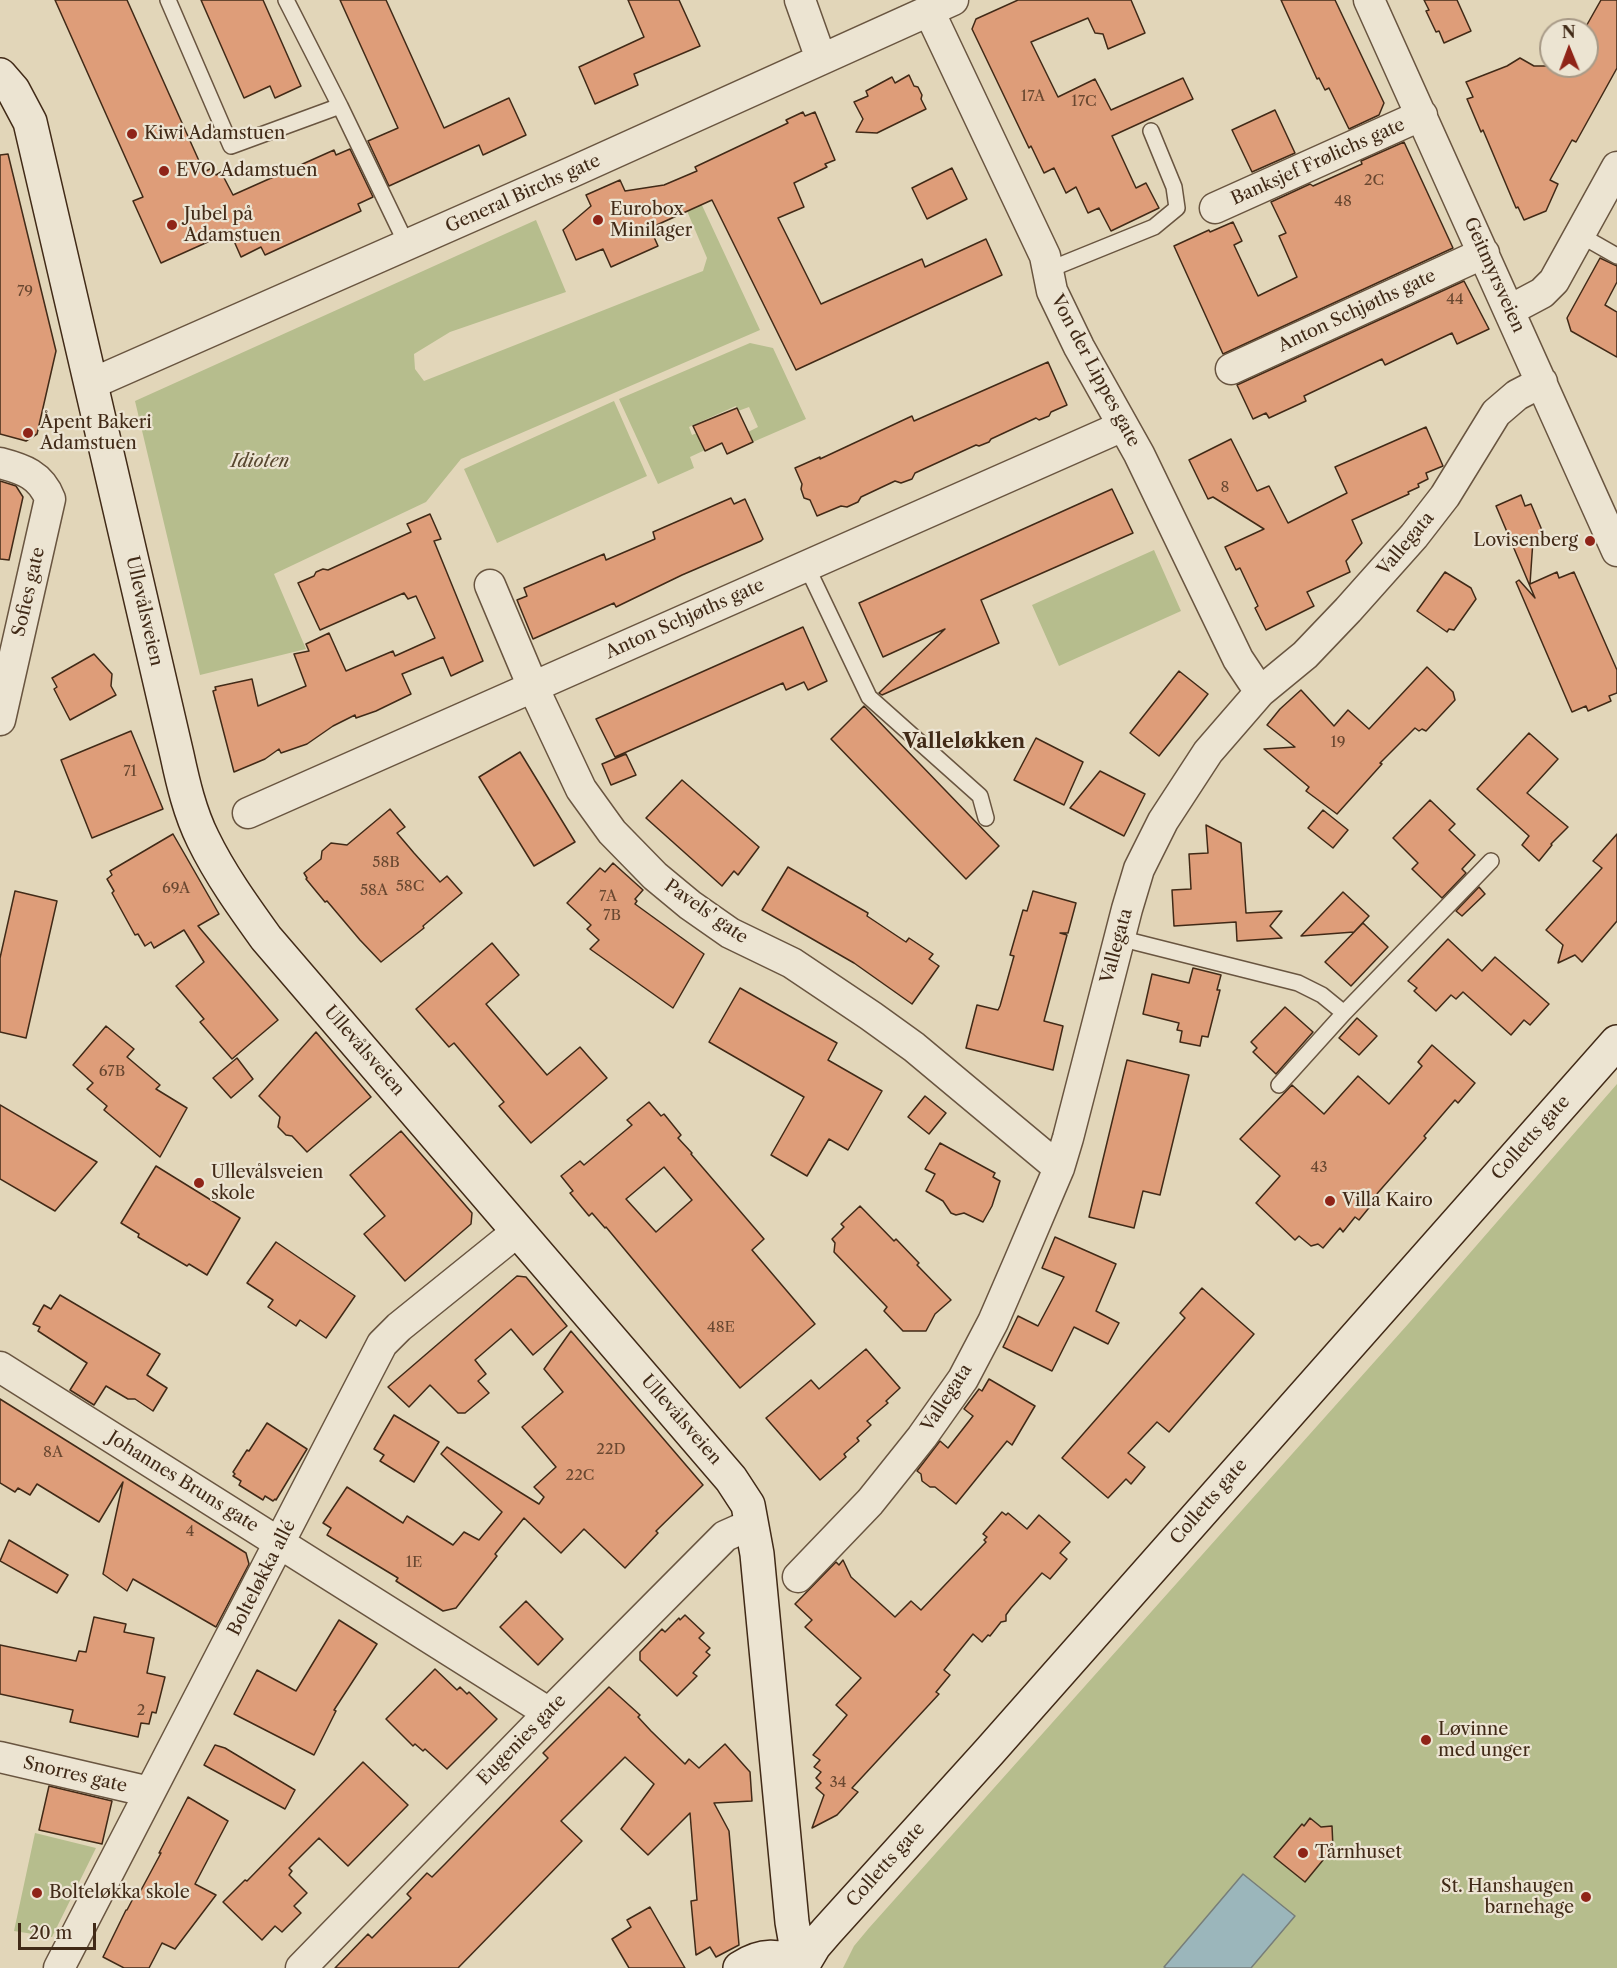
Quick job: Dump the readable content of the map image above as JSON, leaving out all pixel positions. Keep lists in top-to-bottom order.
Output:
{
  "streets": {
    "street": [
      "Banksjef Frølichs gate",
      "General Birchs gate",
      "Geitmyrsveien",
      "Anton Schjøths gate",
      "Von der Lippes gate",
      "Vallegata",
      "Sofies gate",
      "Ullevålsveien",
      "Pavels' gate",
      "Colletts gate",
      "Johannes Bruns gate",
      "Bolteløkka allé",
      "Eugenies gate",
      "Snorres gate"
    ]
  },
  "crossings": [
    ["Banksjef Frølichs gate", "Geitmyrsveien"],
    ["General Birchs gate", "Von der Lippes gate"],
    ["General Birchs gate", "Ullevålsveien"],
    ["Geitmyrsveien", "Anton Schjøths gate"],
    ["Geitmyrsveien", "Vallegata"],
    ["Anton Schjøths gate", "Von der Lippes gate"],
    ["Anton Schjøths gate", "Pavels' gate"],
    ["Von der Lippes gate", "Vallegata"],
    ["Vallegata", "Pavels' gate"],
    ["Ullevålsveien", "Colletts gate"],
    ["Ullevålsveien", "Bolteløkka allé"],
    ["Ullevålsveien", "Eugenies gate"],
    ["Johannes Bruns gate", "Bolteløkka allé"],
    ["Johannes Bruns gate", "Eugenies gate"],
    ["Bolteløkka allé", "Snorres gate"]
  ],
  "districts": ["Valleløkken"],
  "parks": ["Idioten"],
  "places": [
    "Kiwi Adamstuen",
    "EVO Adamstuen",
    "Eurobox Minilager",
    "Jubel på Adamstuen",
    "Åpent Bakeri Adamstuen",
    "Lovisenberg",
    "Ullevålsveien skole",
    "Villa Kairo",
    "Løvinne med unger",
    "Tårnhuset",
    "Bolteløkka skole",
    "St. Hanshaugen barnehage"
  ],
  "house_numbers": [
    "17A",
    "17C",
    "2C",
    "48",
    "79",
    "44",
    "8",
    "19",
    "71",
    "58B",
    "58C",
    "69A",
    "58A",
    "7A",
    "7B",
    "67B",
    "43",
    "48E",
    "22D",
    "8A",
    "22C",
    "4",
    "1E",
    "2",
    "34"
  ],
  "scale_bar": "20 m",
  "north": "top"
}
